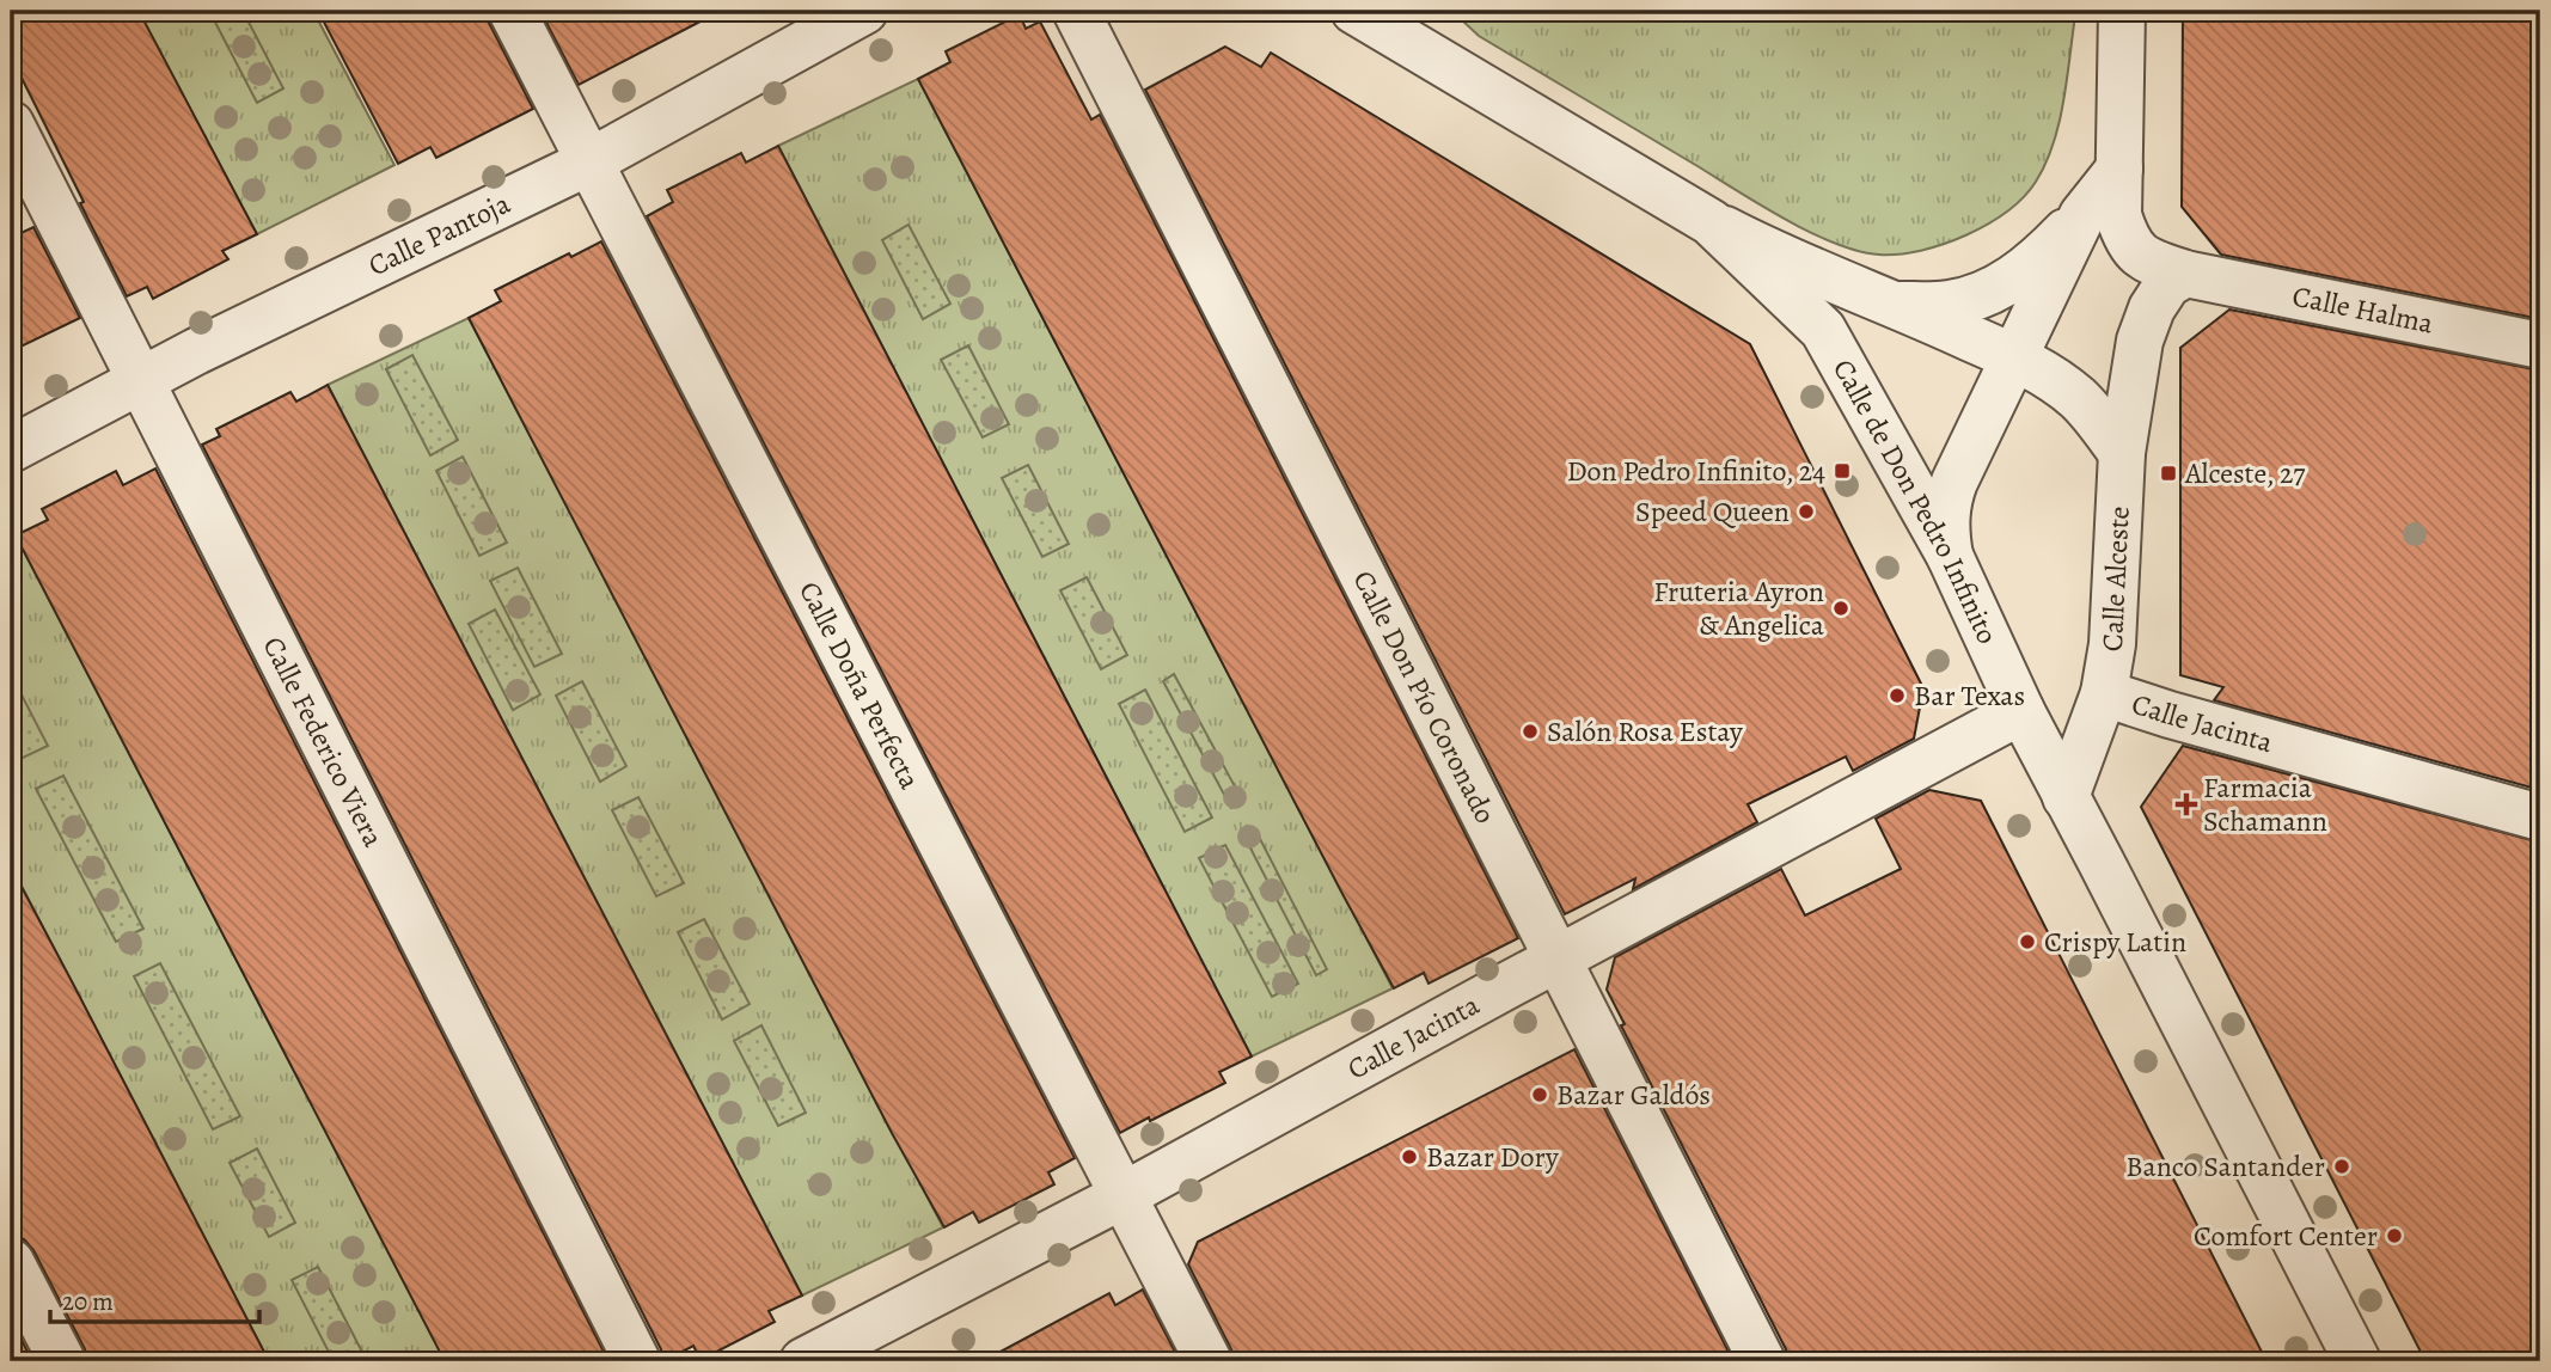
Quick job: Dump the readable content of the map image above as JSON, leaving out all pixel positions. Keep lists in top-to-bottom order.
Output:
{
  "streets": {
    "street": [
      "Calle Pantoja",
      "Calle Halma",
      "Calle de Don Pedro Infinito",
      "Calle Alceste",
      "Calle Doña Perfecta",
      "Calle Don Pío Coronado",
      "Calle Jacinta",
      "Calle Federico Viera"
    ]
  },
  "crossings": [
    ["Calle Pantoja", "Calle Doña Perfecta"],
    ["Calle Pantoja", "Calle Federico Viera"],
    ["Calle Halma", "Calle Alceste"],
    ["Calle de Don Pedro Infinito", "Calle Alceste"],
    ["Calle de Don Pedro Infinito", "Calle Jacinta"],
    ["Calle Alceste", "Calle Jacinta"],
    ["Calle Doña Perfecta", "Calle Jacinta"],
    ["Calle Don Pío Coronado", "Calle Jacinta"]
  ],
  "places": {
    "transit": ["Don Pedro Infinito, 24", "Alceste, 27"],
    "other": [
      "Speed Queen",
      "Fruteria Ayron & Angelica",
      "Bar Texas",
      "Salón Rosa Estay",
      "Crispy Latin",
      "Bazar Galdós",
      "Bazar Dory",
      "Banco Santander",
      "Comfort Center"
    ],
    "health": ["Farmacia Schamann"]
  },
  "scale_bar": "20 m"
}
